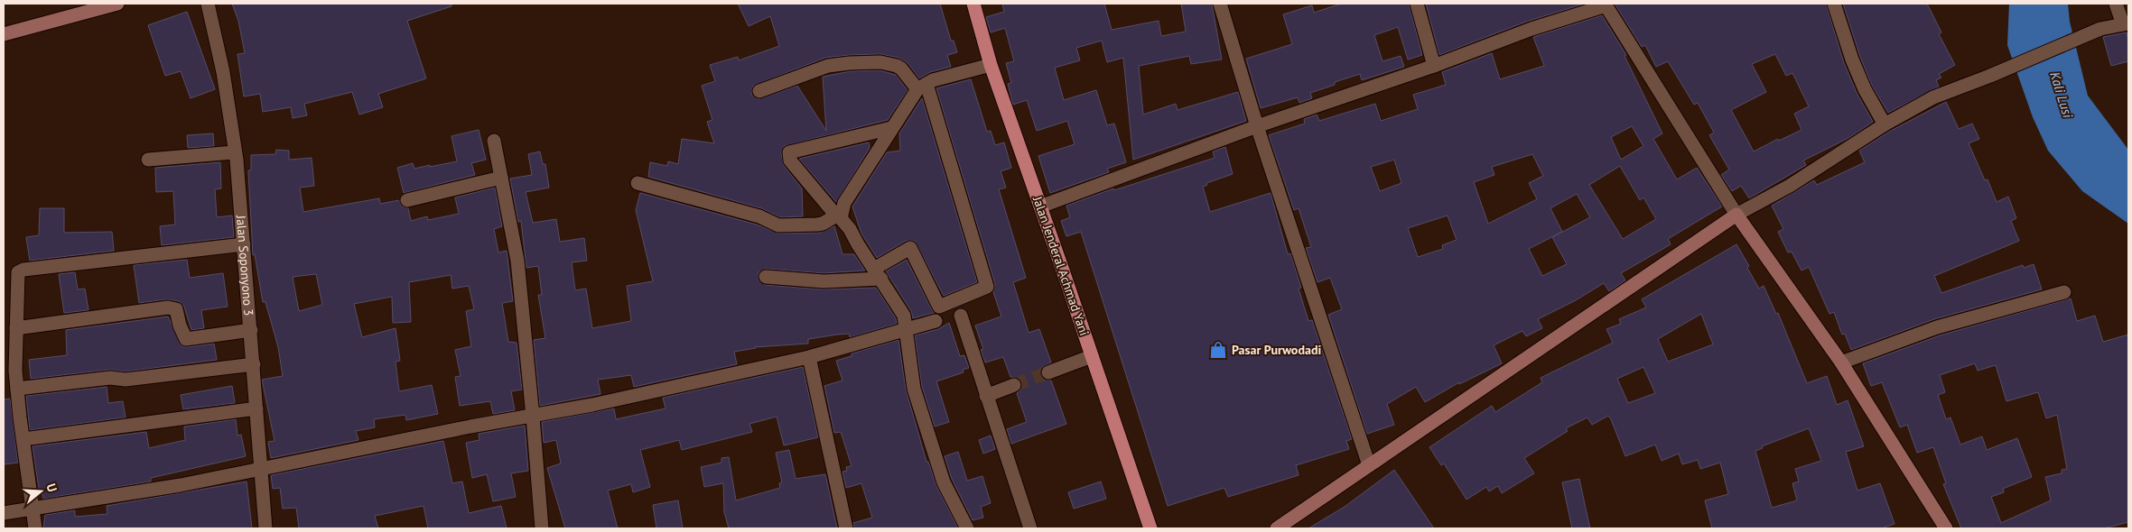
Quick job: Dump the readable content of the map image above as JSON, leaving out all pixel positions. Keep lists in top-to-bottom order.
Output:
{
  "streets": {
    "main road": ["Jalan Jenderal Achmad Yani"],
    "street": ["Jalan Soponyono 3"]
  },
  "water": ["Kali Lusi"],
  "places": {
    "shop": ["Pasar Purwodadi"]
  },
  "north": "right"
}
